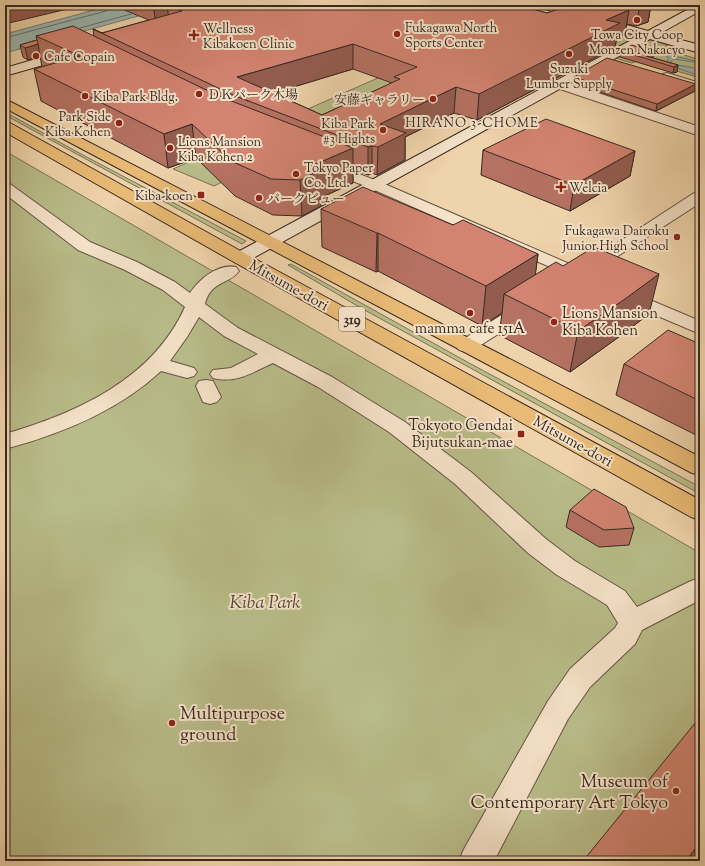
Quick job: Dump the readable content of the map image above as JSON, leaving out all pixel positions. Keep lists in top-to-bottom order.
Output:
{
  "streets": {
    "main road": ["Mitsume-dori", "319"]
  },
  "districts": ["HIRANO 3-CHOME"],
  "parks": ["Kiba Park"],
  "places": {
    "other": [
      "Towa City Coop Monzen Nakacyo",
      "Fukagawa North Sports Center",
      "Suzuki Lumber Supply",
      "Cafe Copain",
      "ＤＫパーク木場",
      "Kiba Park Bldg.",
      "安藤ギャラリー",
      "Park Side Kiba Kohen",
      "Kiba Park #3 Hights",
      "Lions Mansion Kiba Kohen 2",
      "Tokyo Paper Co. Ltd.",
      "パークビュー",
      "Fukagawa Dairoku Junior High School",
      "mamma cafe 151A",
      "Lions Mansion Kiba Kohen",
      "Multipurpose ground",
      "Museum of Contemporary Art Tokyo"
    ],
    "health": ["Wellness Kibakoen Clinic", "Welcia"],
    "transit": ["Kiba-koen", "Tokyoto Gendai Bijutsukan-mae"]
  }
}
